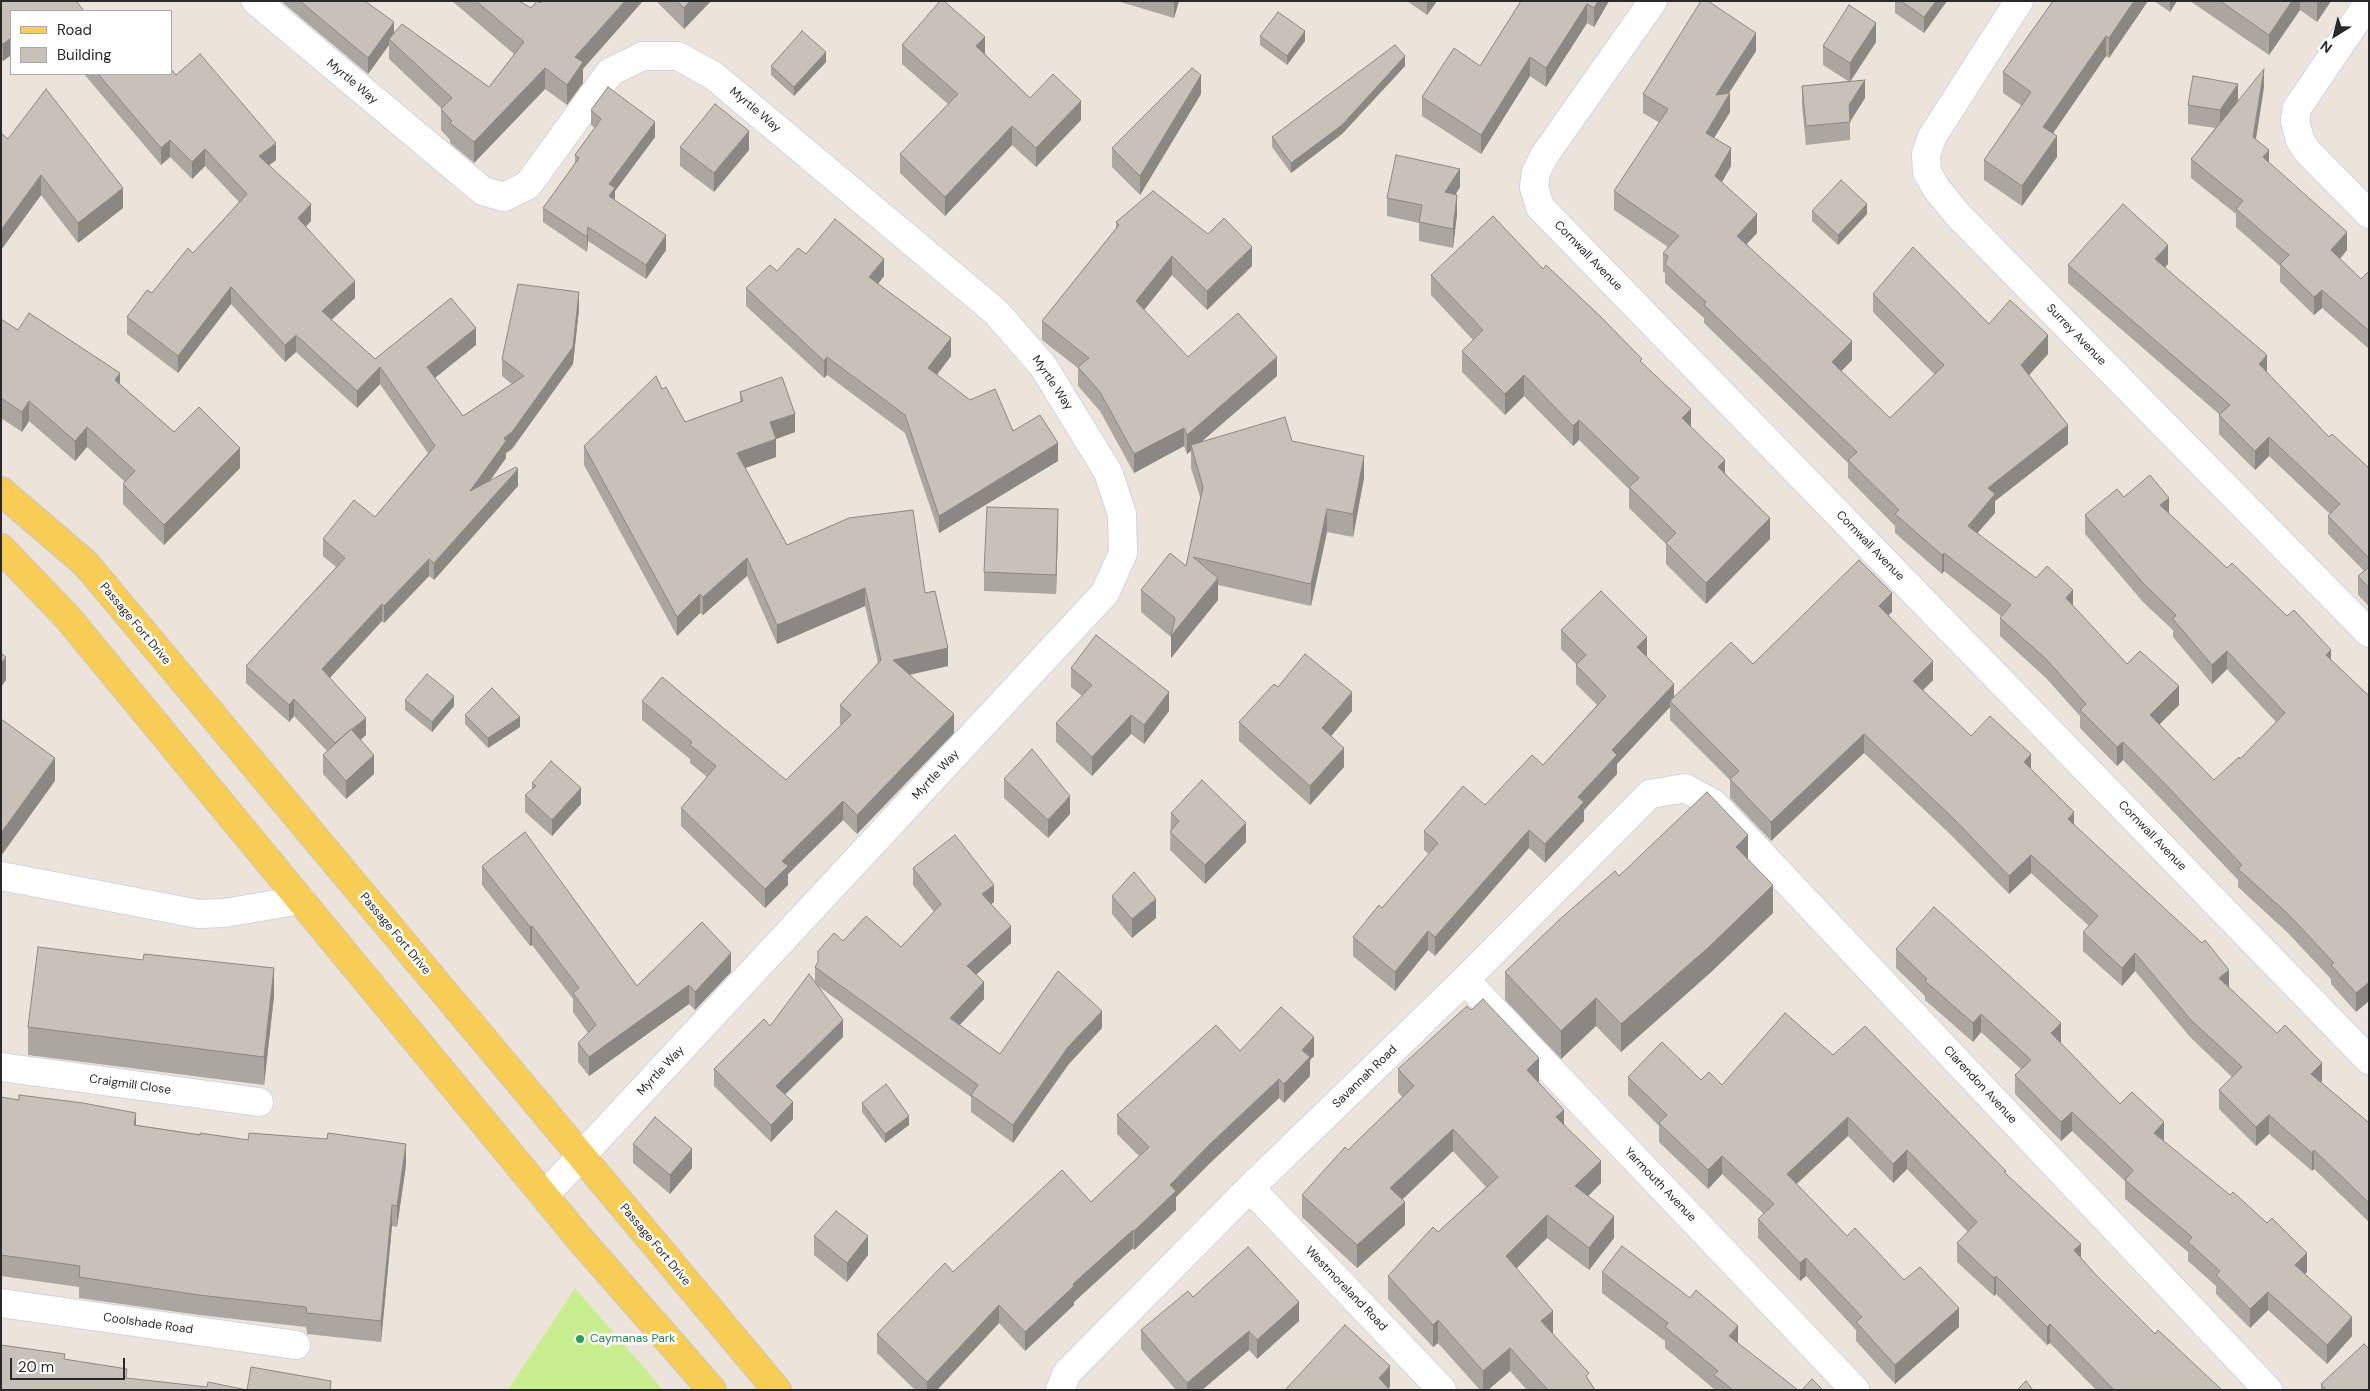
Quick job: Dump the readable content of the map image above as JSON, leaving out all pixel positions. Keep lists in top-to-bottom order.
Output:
{
  "streets": {
    "main road": ["Passage Fort Drive"],
    "street": [
      "Myrtle Way",
      "Cornwall Avenue",
      "Surrey Avenue",
      "Savannah Road",
      "Craigmill Close",
      "Clarendon Avenue",
      "Yarmouth Avenue",
      "Westmoreland Road",
      "Coolshade Road"
    ]
  },
  "crossings": [
    ["Myrtle Way", "Passage Fort Drive"],
    ["Savannah Road", "Clarendon Avenue"],
    ["Savannah Road", "Yarmouth Avenue"],
    ["Savannah Road", "Westmoreland Road"]
  ],
  "places": ["Caymanas Park"],
  "legend": ["Road", "Building"],
  "scale_bar": "20 m",
  "north": "bottom left"
}
